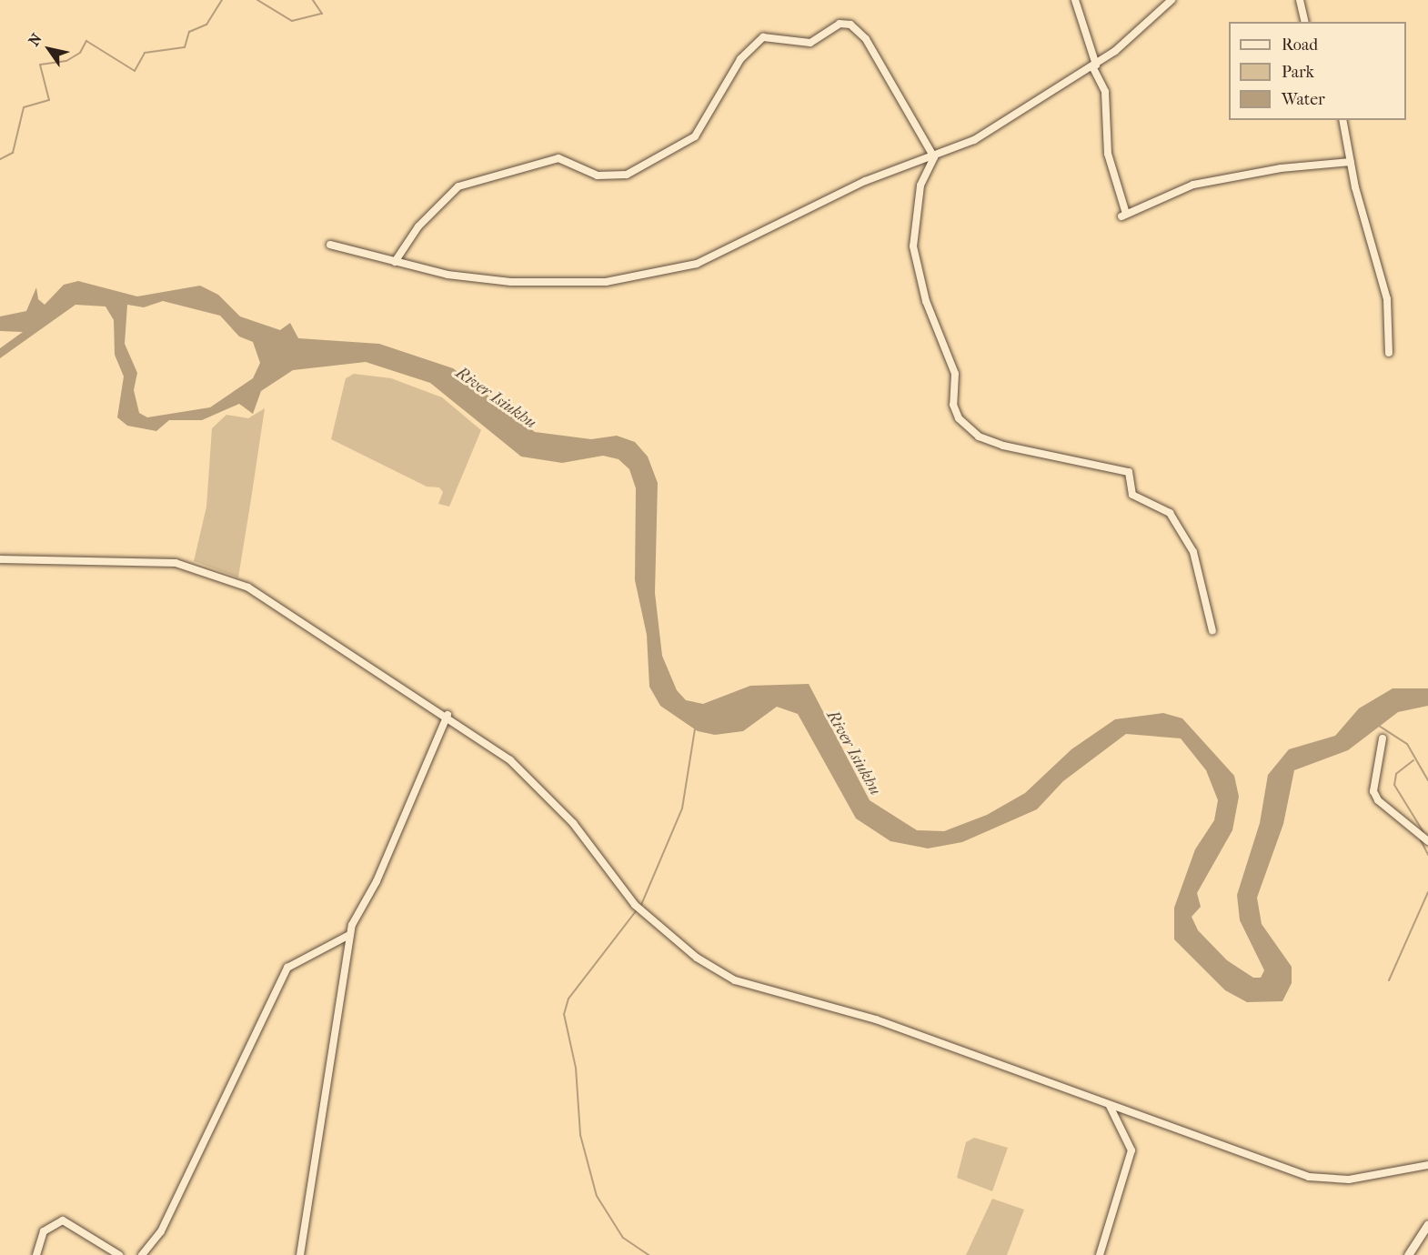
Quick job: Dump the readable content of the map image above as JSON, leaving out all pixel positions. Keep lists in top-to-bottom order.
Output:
{
  "water": ["River Isiukhu"],
  "legend": ["Road", "Park", "Water"],
  "north": "top left"
}
